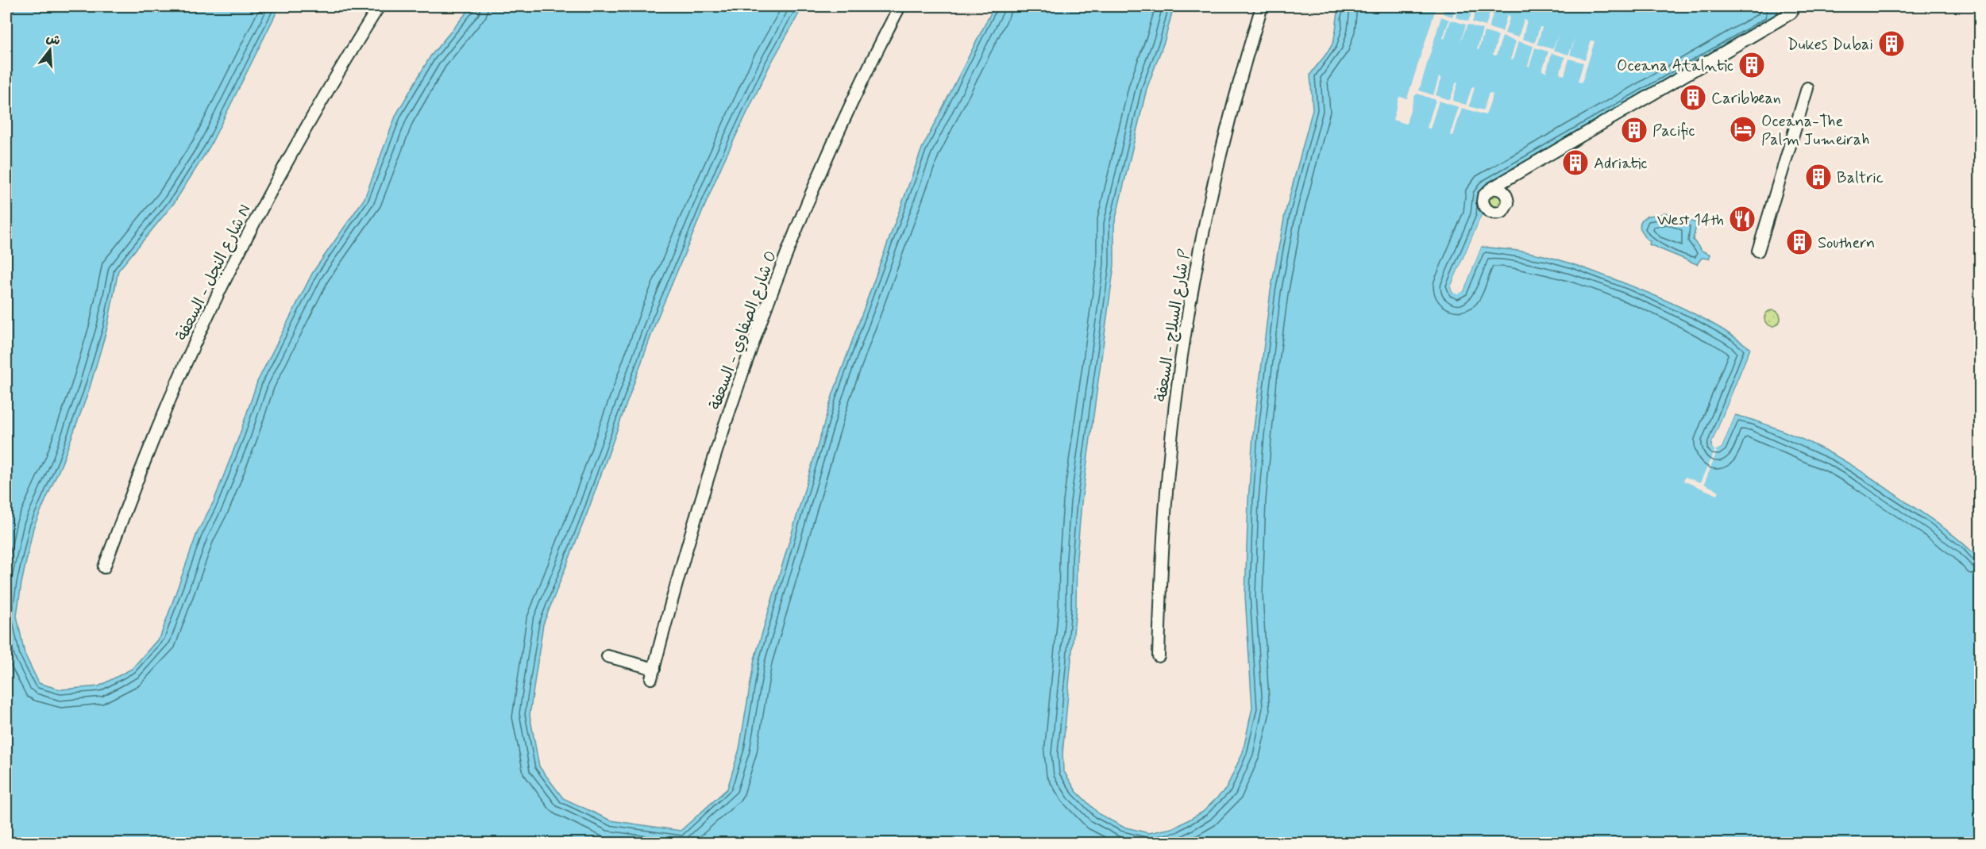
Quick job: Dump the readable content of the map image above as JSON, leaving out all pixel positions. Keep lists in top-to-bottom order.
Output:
{
  "streets": {
    "street": ["شارع النجل - السعفة N", "شارع السلاج - السعفة P", "شارع الصفاوي - السعفة O"]
  },
  "places": {
    "building": [
      "Dukes Dubai",
      "Oceana Atalntic",
      "Caribbean",
      "Pacific",
      "Adriatic",
      "Baltric",
      "Southern"
    ],
    "hotel": ["Oceana-The Palm Jumeirah"],
    "restaurant": ["West 14th"]
  },
  "north": "top"
}
